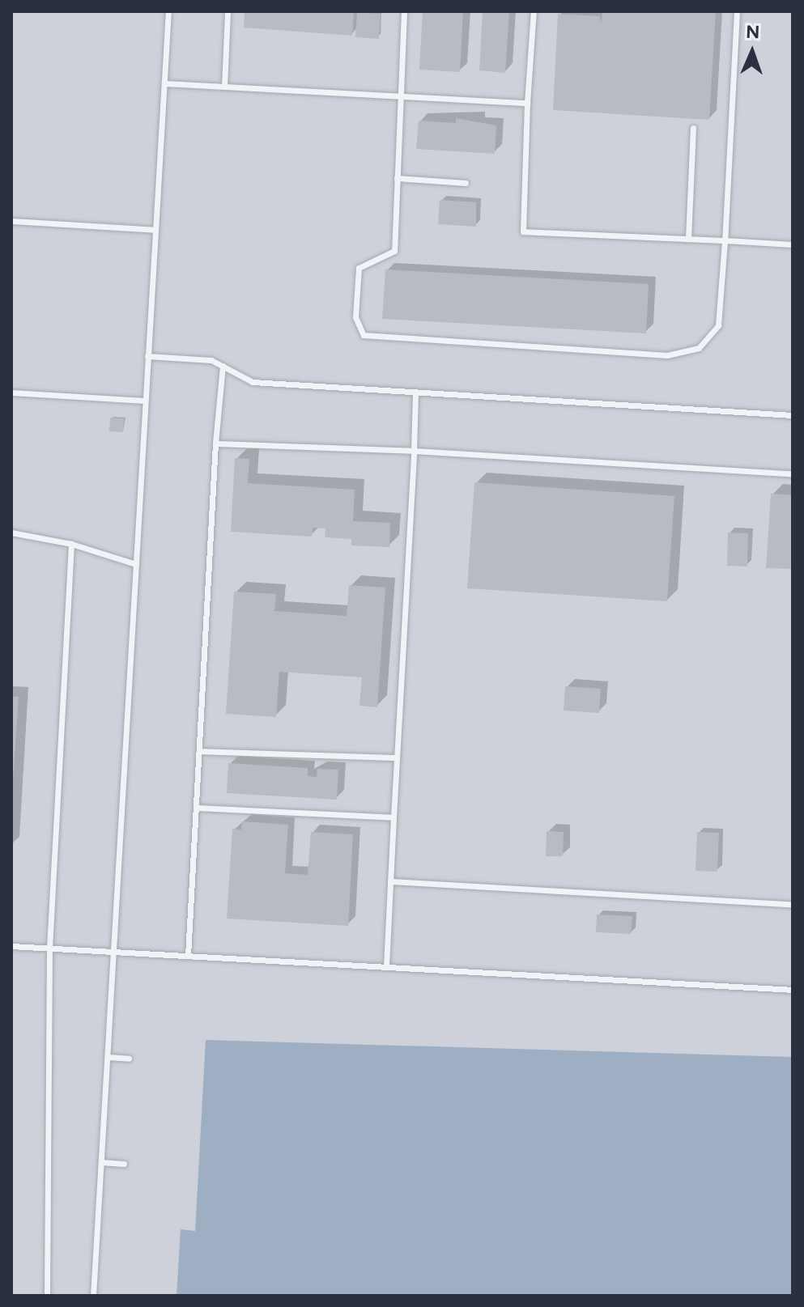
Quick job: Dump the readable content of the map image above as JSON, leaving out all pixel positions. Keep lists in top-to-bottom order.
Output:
{
  "north": "top"
}
